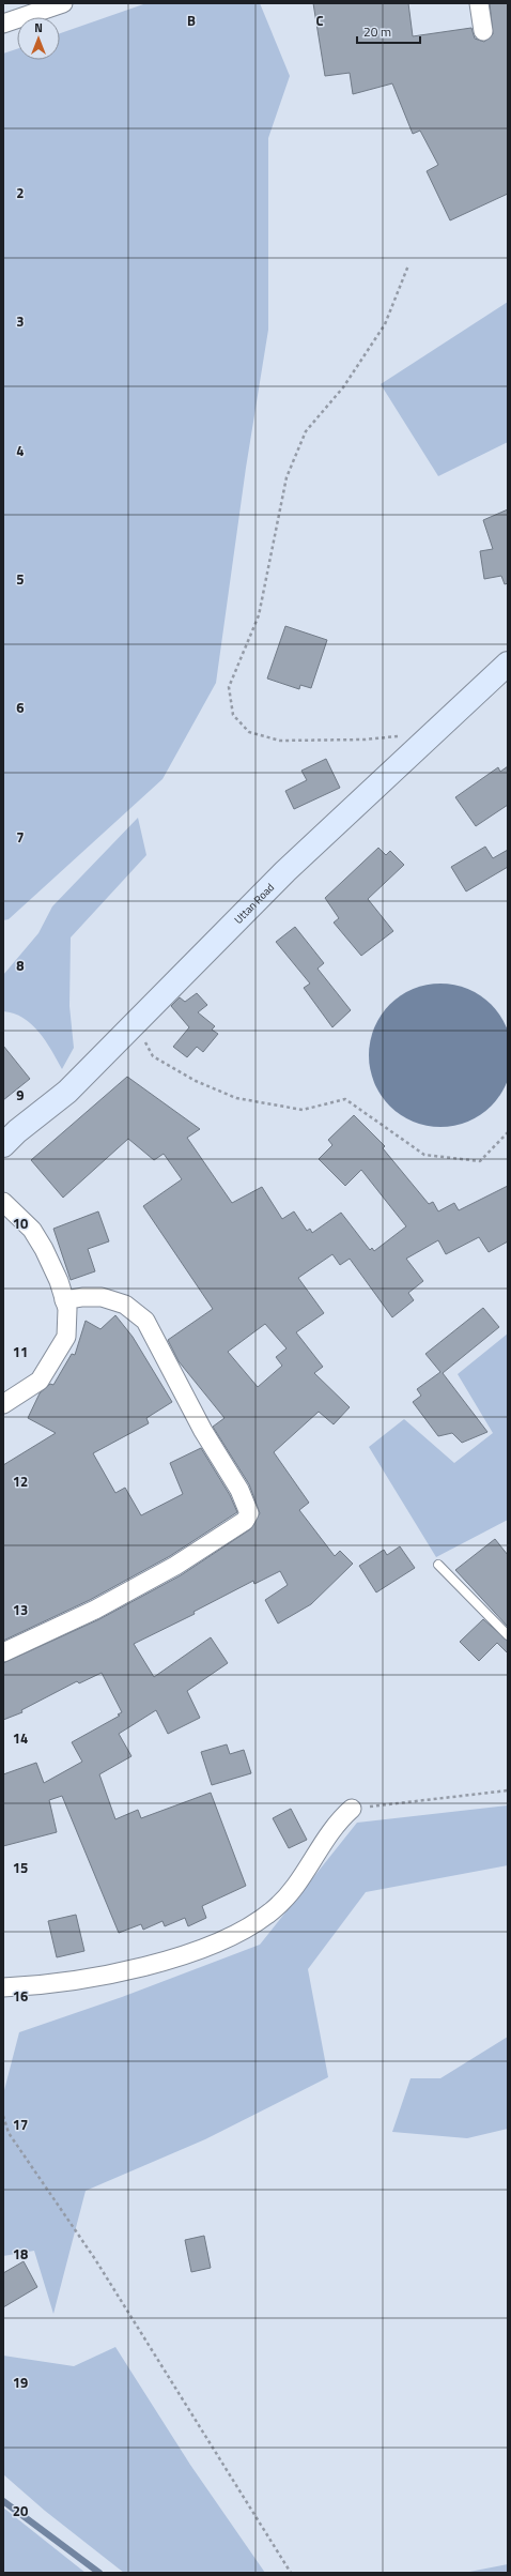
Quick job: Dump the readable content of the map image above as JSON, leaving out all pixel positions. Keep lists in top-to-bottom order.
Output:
{
  "streets": {
    "main road": ["Uttan Road"]
  },
  "scale_bar": "20 m",
  "north": "top",
  "grid": {
    "columns": ["B", "C"],
    "rows": [
      "2",
      "3",
      "4",
      "5",
      "6",
      "7",
      "8",
      "9",
      "10",
      "11",
      "12",
      "13",
      "14",
      "15",
      "16",
      "17",
      "18",
      "19",
      "20"
    ]
  }
}
